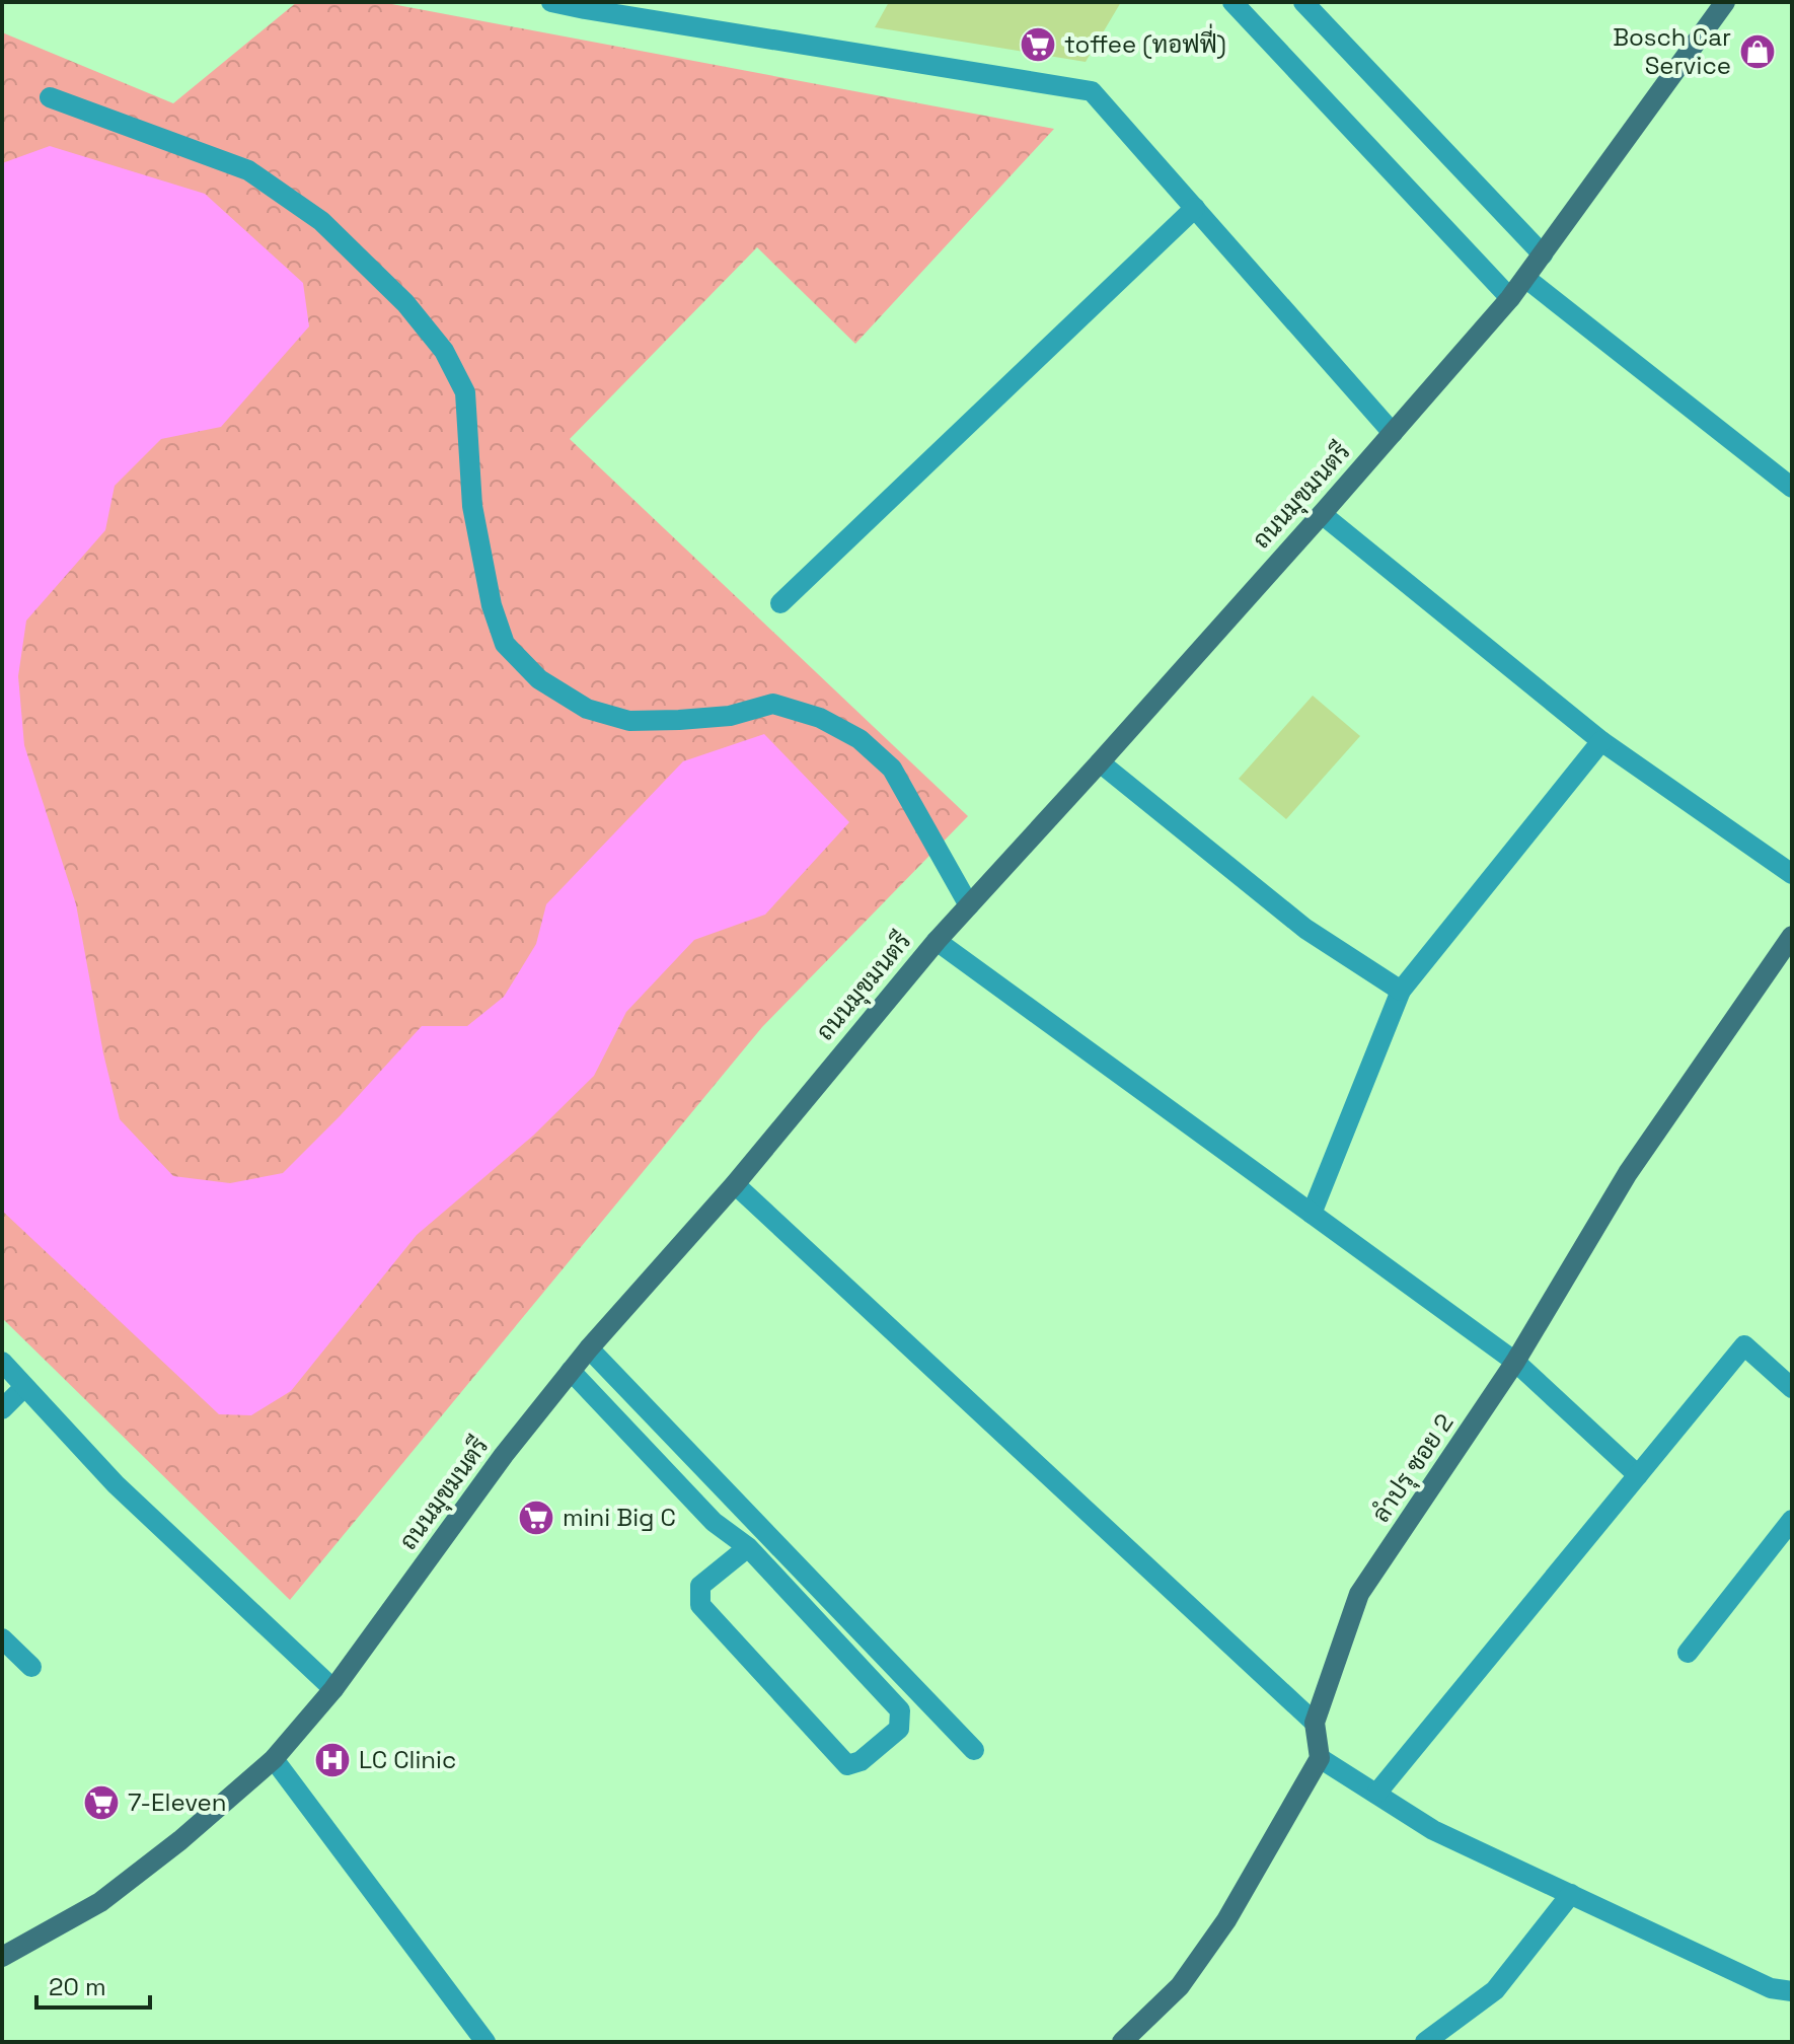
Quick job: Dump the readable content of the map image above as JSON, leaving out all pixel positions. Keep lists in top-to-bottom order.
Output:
{
  "streets": {
    "main road": ["ถนนมุขมนตรี", "ลำปรุ ซอย 2"]
  },
  "places": {
    "supermarket": ["toffee (ทอฟฟี่)", "mini Big C", "7-Eleven"],
    "shop": ["Bosch Car Service"],
    "hospital": ["LC Clinic"]
  },
  "scale_bar": "20 m"
}
